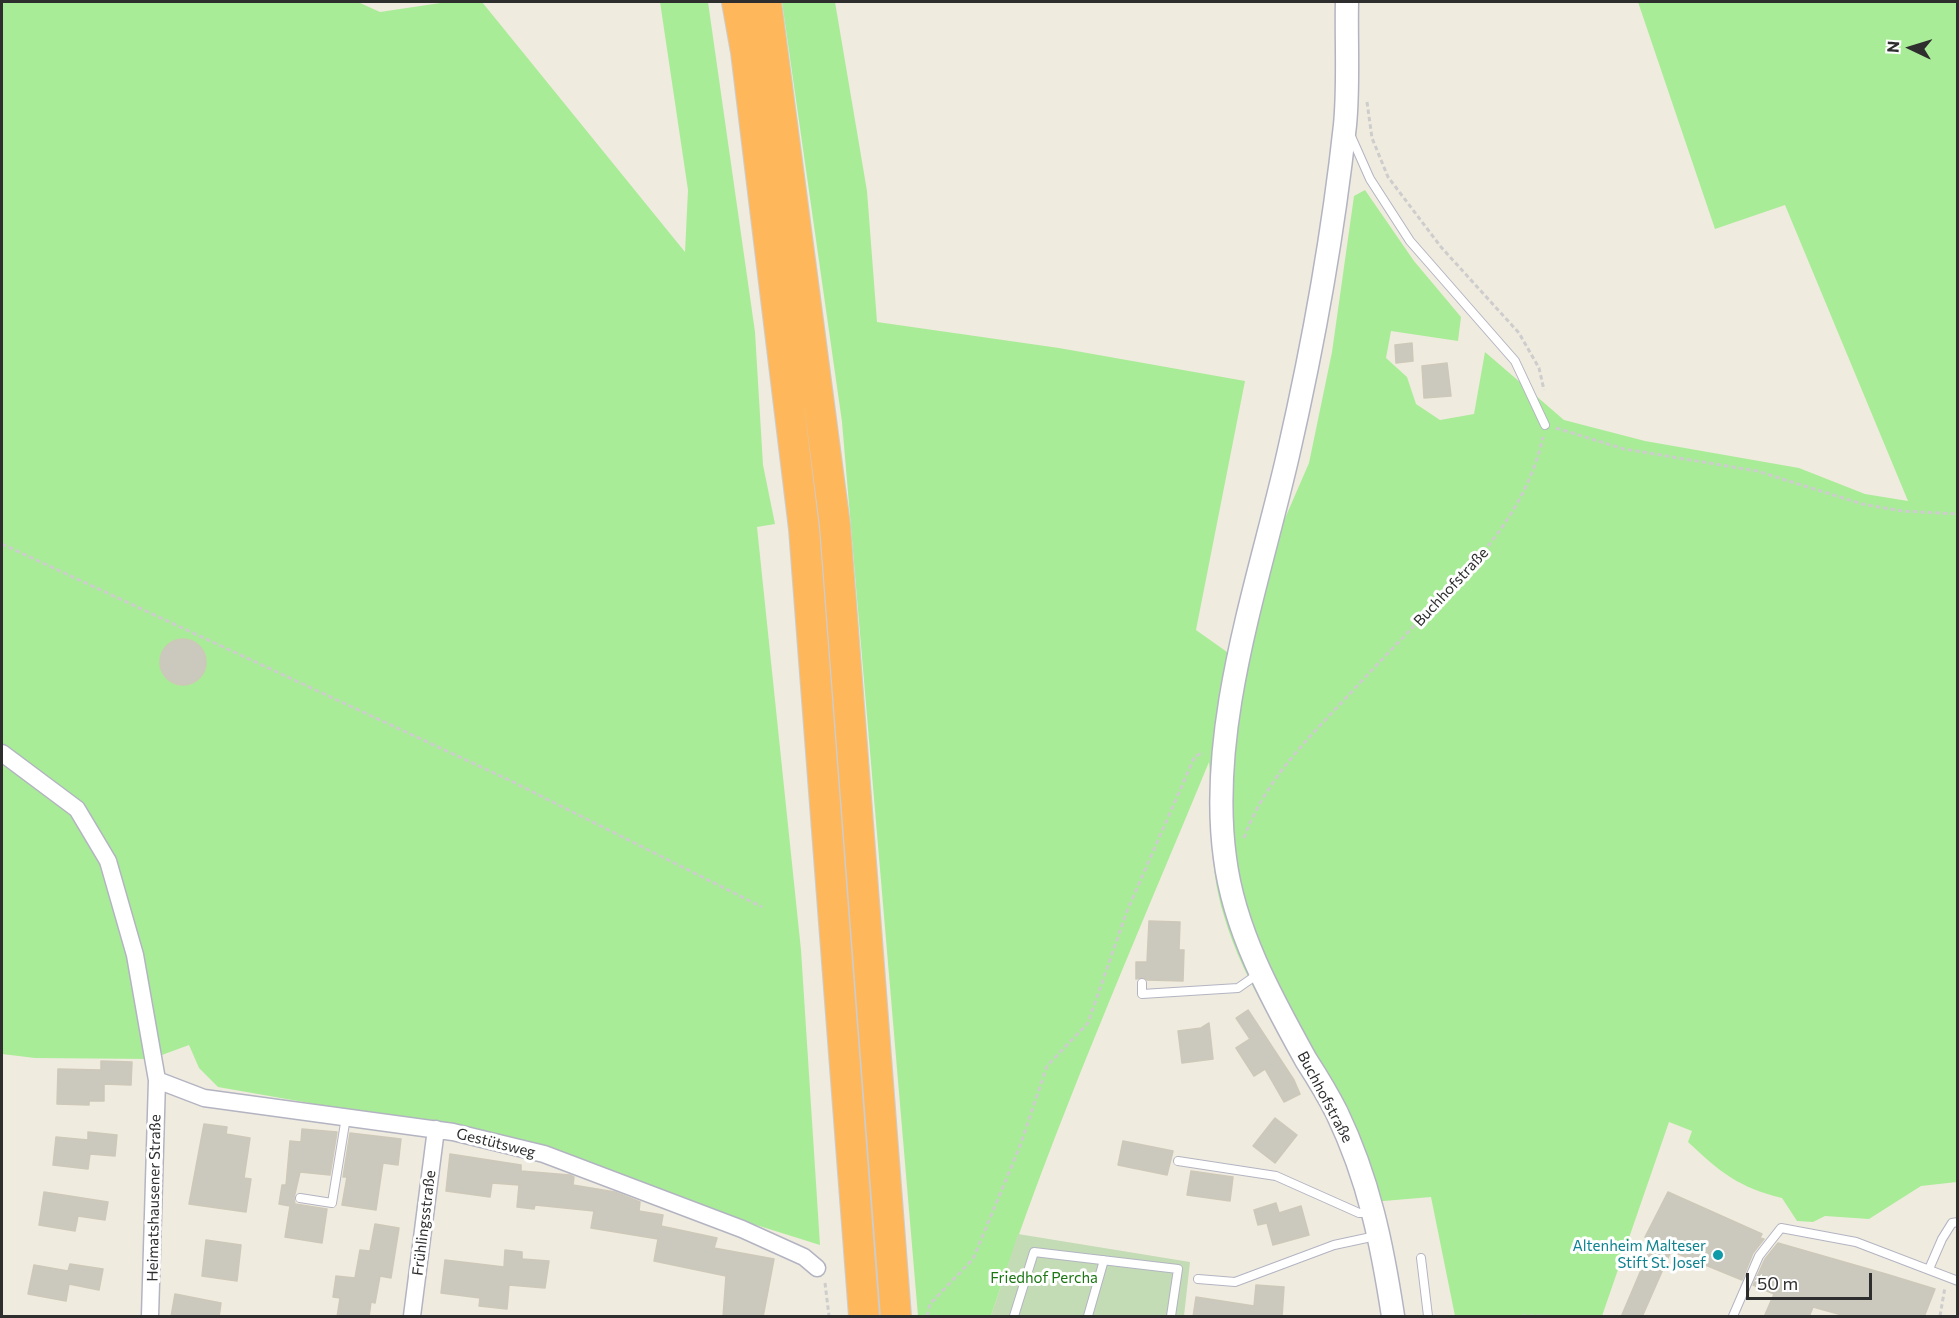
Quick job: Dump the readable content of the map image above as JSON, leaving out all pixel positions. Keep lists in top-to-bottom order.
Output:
{
  "streets": {
    "main road": ["Buchhofstraße"],
    "street": ["Gestütsweg", "Heimatshausener Straße", "Frühlingsstraße"]
  },
  "crossings": [
    ["Gestütsweg", "Heimatshausener Straße"],
    ["Gestütsweg", "Frühlingsstraße"]
  ],
  "parks": ["Friedhof Percha"],
  "places": ["Altenheim Malteser Stift St. Josef"],
  "scale_bar": "50 m",
  "north": "left"
}
